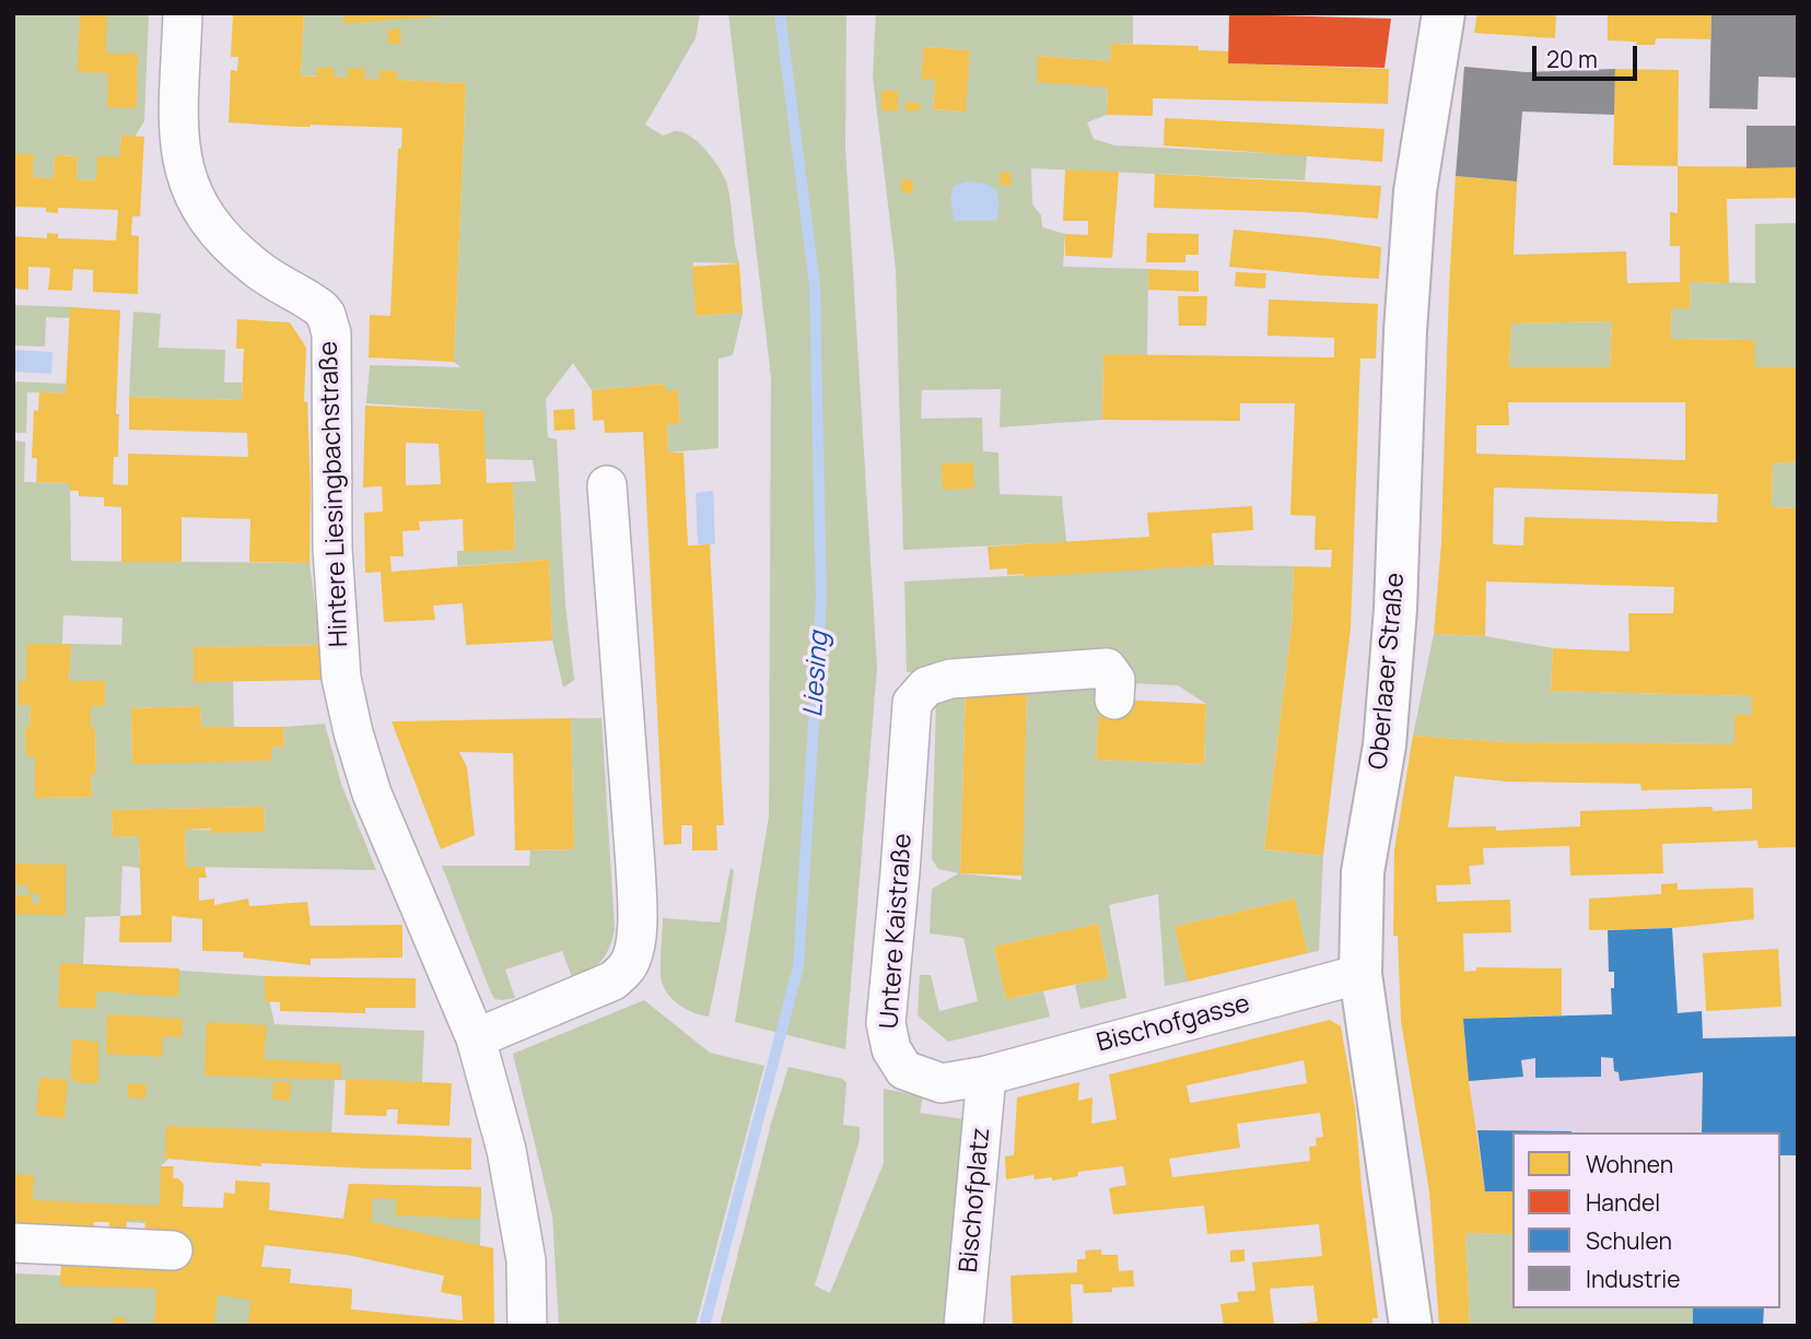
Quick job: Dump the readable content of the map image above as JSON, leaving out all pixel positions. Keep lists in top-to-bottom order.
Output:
{
  "streets": {
    "main road": ["Oberlaaer Straße"],
    "street": [
      "Hintere Liesingbachstraße",
      "Untere Kaistraße",
      "Bischofgasse",
      "Bischofplatz"
    ]
  },
  "crossings": [
    ["Oberlaaer Straße", "Bischofgasse"],
    ["Untere Kaistraße", "Bischofgasse"],
    ["Untere Kaistraße", "Bischofplatz"],
    ["Bischofgasse", "Bischofplatz"]
  ],
  "water": ["Liesing"],
  "legend": [
    "Wohnen",
    "Handel",
    "Schulen",
    "Industrie"
  ],
  "scale_bar": "20 m"
}
